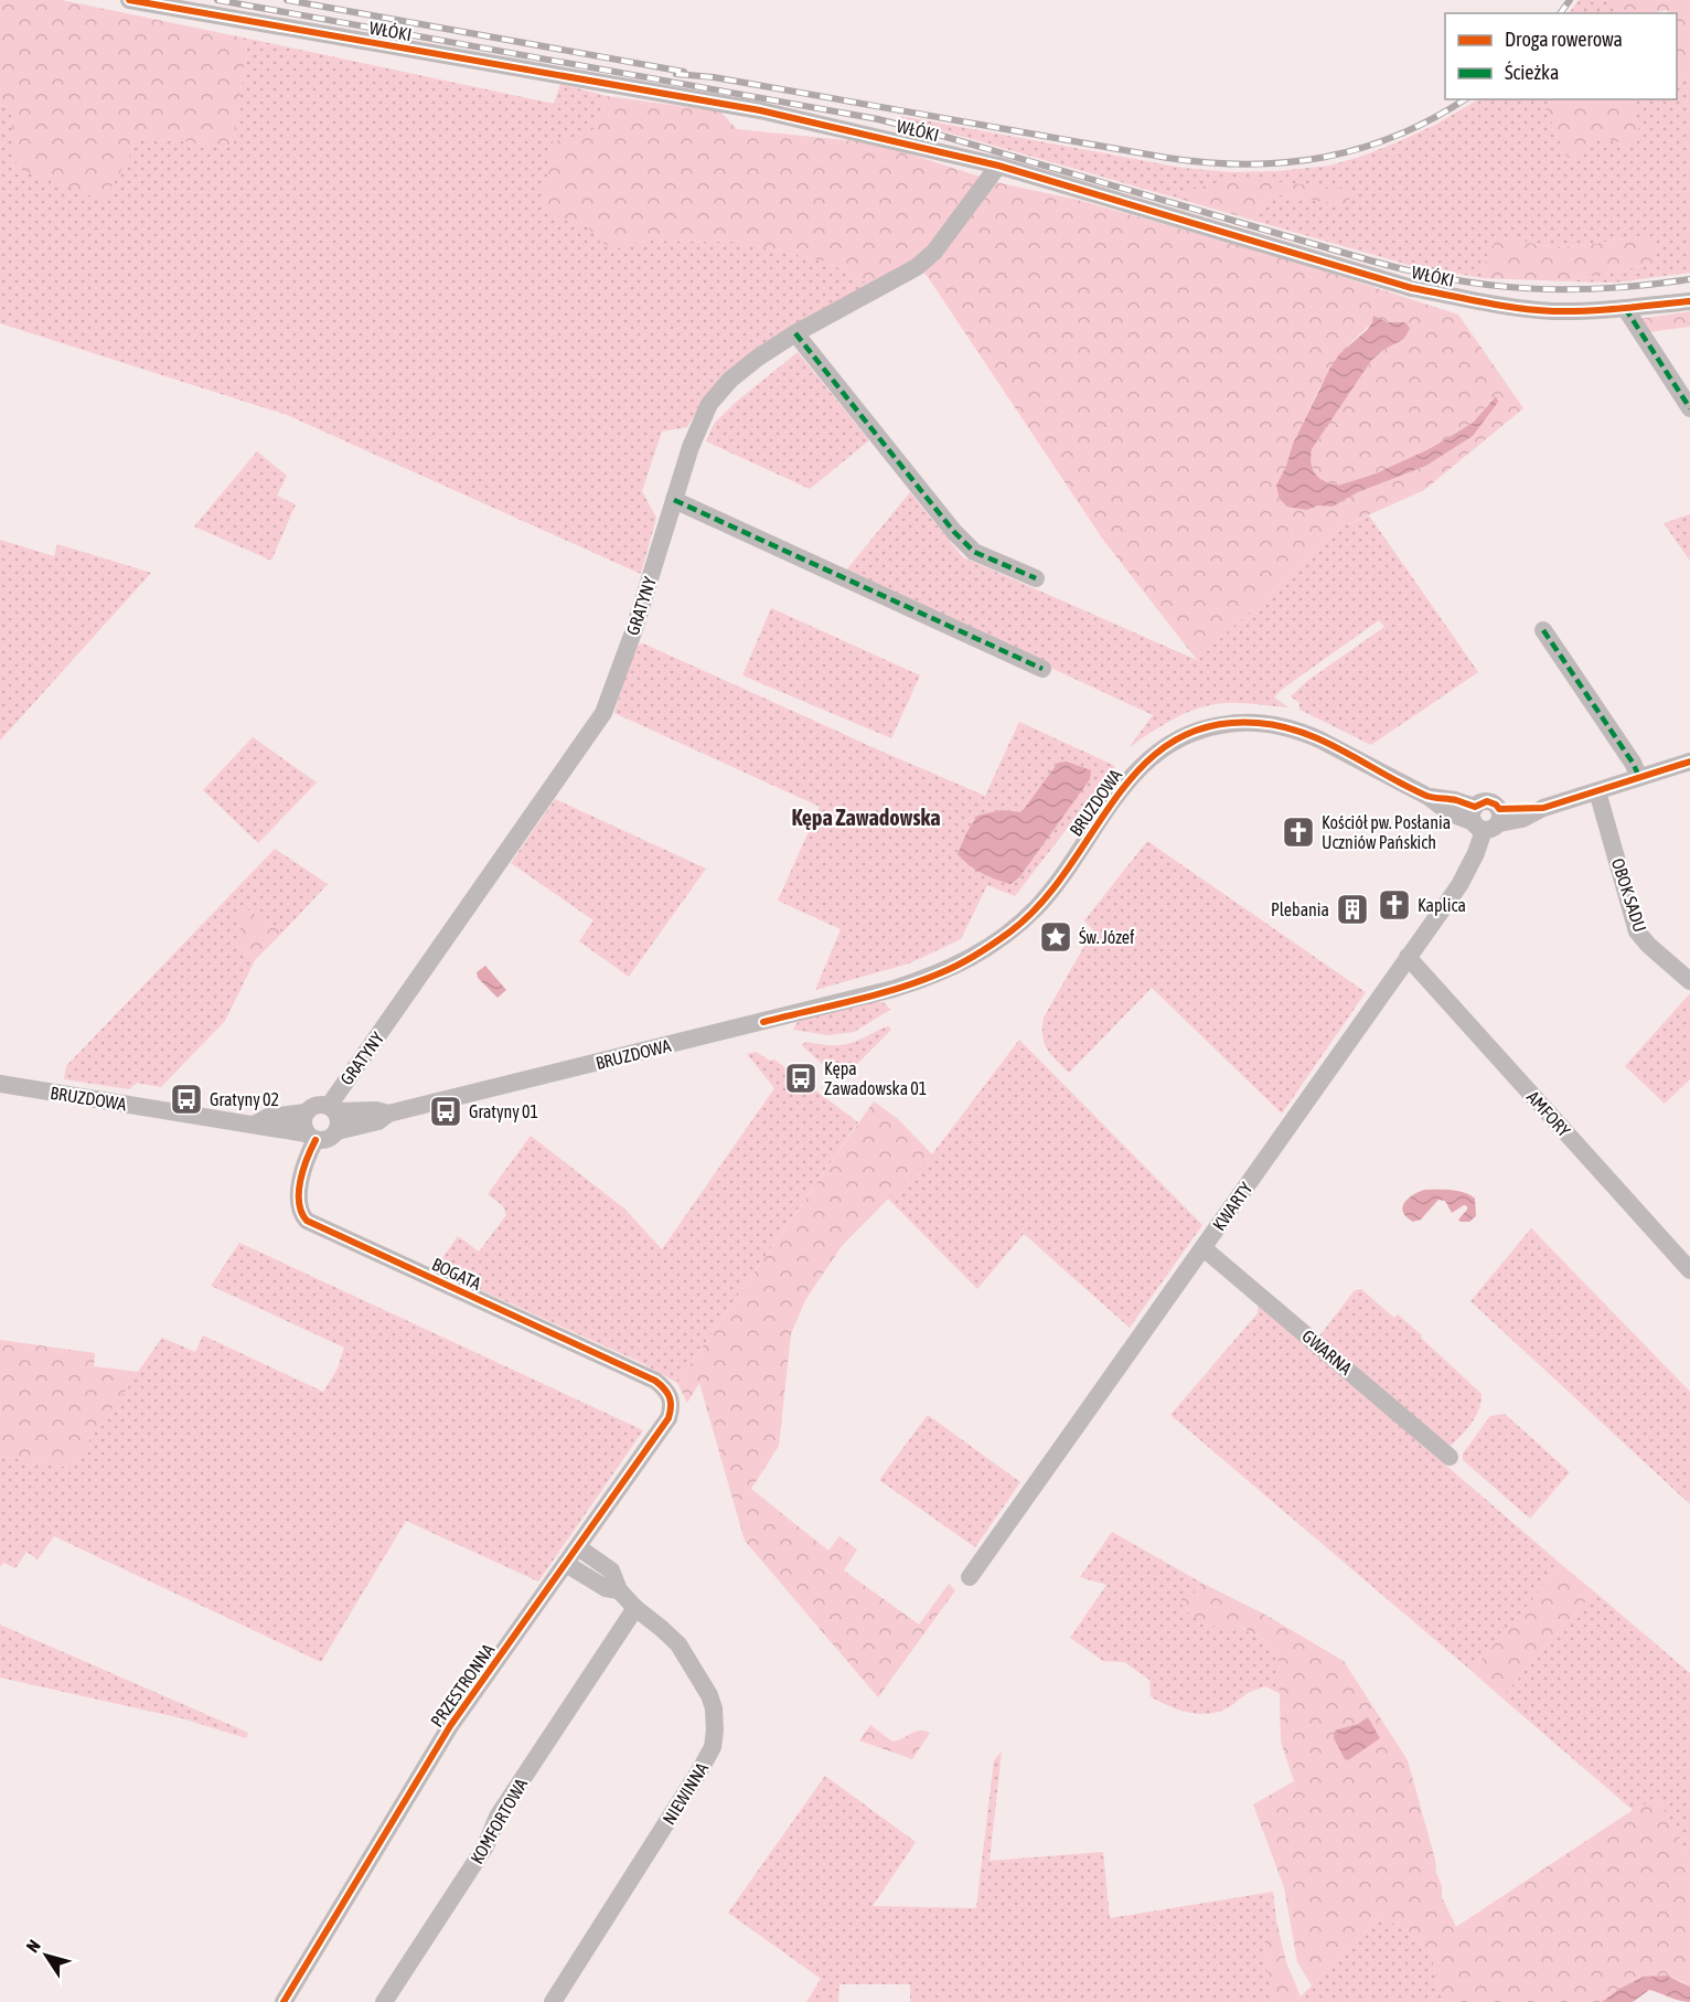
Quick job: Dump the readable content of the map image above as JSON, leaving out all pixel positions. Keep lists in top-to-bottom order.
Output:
{
  "streets": {
    "street": [
      "WŁÓKI",
      "GRATYNY",
      "BRUZDOWA",
      "OBOK SADU",
      "AMFORY",
      "KWARTY",
      "BOGATA",
      "GWARNA",
      "PRZESTRONNA",
      "NIEWINNA",
      "KOMFORTOWA"
    ]
  },
  "crossings": [
    ["WŁÓKI", "GRATYNY"],
    ["GRATYNY", "BRUZDOWA"],
    ["GRATYNY", "BOGATA"],
    ["BRUZDOWA", "OBOK SADU"],
    ["BRUZDOWA", "KWARTY"],
    ["BRUZDOWA", "BOGATA"],
    ["AMFORY", "KWARTY"],
    ["KWARTY", "GWARNA"],
    ["BOGATA", "PRZESTRONNA"],
    ["PRZESTRONNA", "NIEWINNA"],
    ["NIEWINNA", "KOMFORTOWA"]
  ],
  "districts": ["Kępa Zawadowska"],
  "places": {
    "church": ["Kościół pw. Posłania Uczniów Pańskich", "Kaplica"],
    "building": ["Plebania"],
    "place": ["Św. Józef"],
    "bus stop": ["Kępa Zawadowska 01", "Gratyny 02", "Gratyny 01"]
  },
  "legend": ["Droga rowerowa", "Ścieżka"],
  "north": "top left"
}
